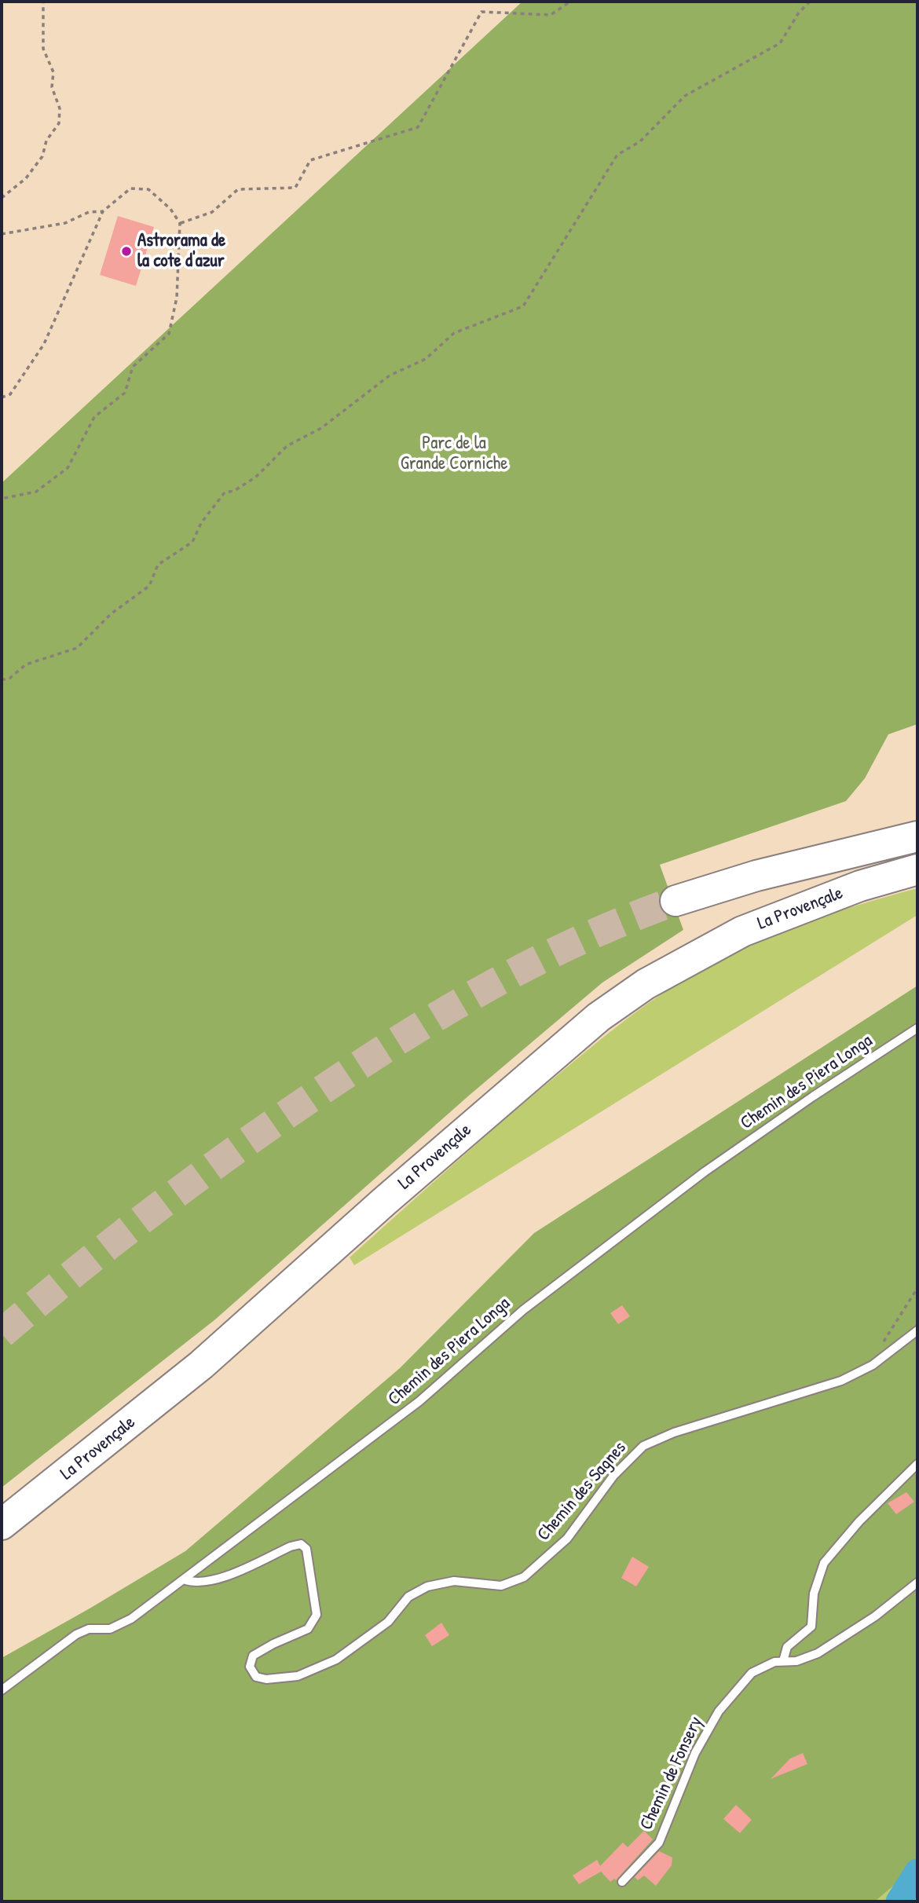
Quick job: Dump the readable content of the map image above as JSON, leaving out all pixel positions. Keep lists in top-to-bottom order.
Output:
{
  "streets": {
    "highway": ["La Provençale"],
    "lane": ["Chemin des Piera Longa", "Chemin des Sagnes", "Chemin de Fonsery"]
  },
  "crossings": [
    ["Chemin des Piera Longa", "Chemin des Sagnes"]
  ],
  "parks": ["Parc de la Grande Corniche"],
  "places": ["Astrorama de la cote d'azur"]
}
